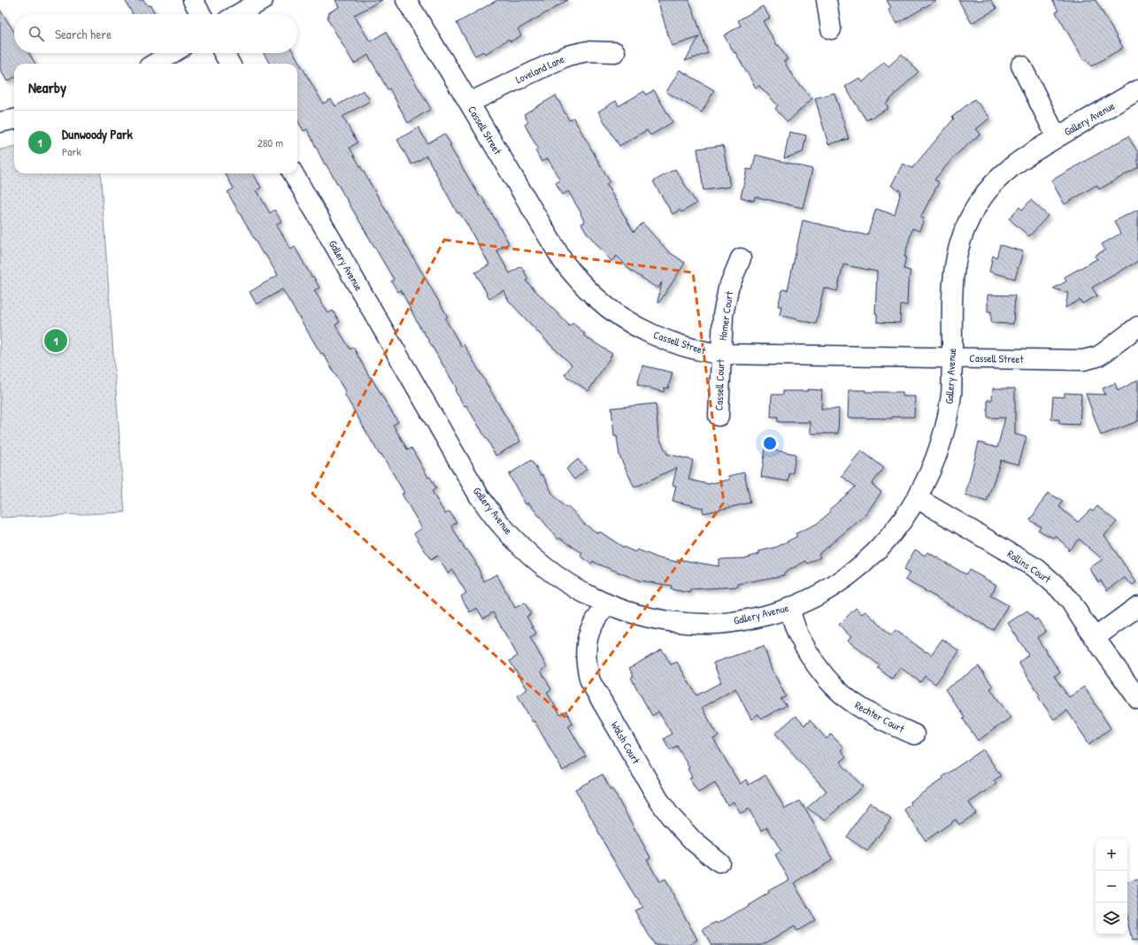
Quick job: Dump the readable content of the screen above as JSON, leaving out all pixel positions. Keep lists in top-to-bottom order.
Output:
{
  "streets": {
    "street": [
      "Loveland Lane",
      "Gallery Avenue",
      "Cassell Street",
      "Homer Court",
      "Cassell Court",
      "Rollins Court",
      "Rechter Court",
      "Walsh Court"
    ]
  },
  "crossings": [
    ["Loveland Lane", "Cassell Street"],
    ["Gallery Avenue", "Cassell Street"],
    ["Gallery Avenue", "Rollins Court"],
    ["Gallery Avenue", "Rechter Court"],
    ["Gallery Avenue", "Walsh Court"],
    ["Cassell Street", "Homer Court"],
    ["Cassell Street", "Cassell Court"],
    ["Homer Court", "Cassell Court"]
  ],
  "page": {
    "search": "Search here",
    "heading": "Nearby",
    "list": [
      {
        "mark": "1",
        "name": "Dunwoody Park",
        "note": "Park",
        "value": "280 m"
      }
    ],
    "pins": "1",
    "map_buttons": ["+", "−"]
  }
}
